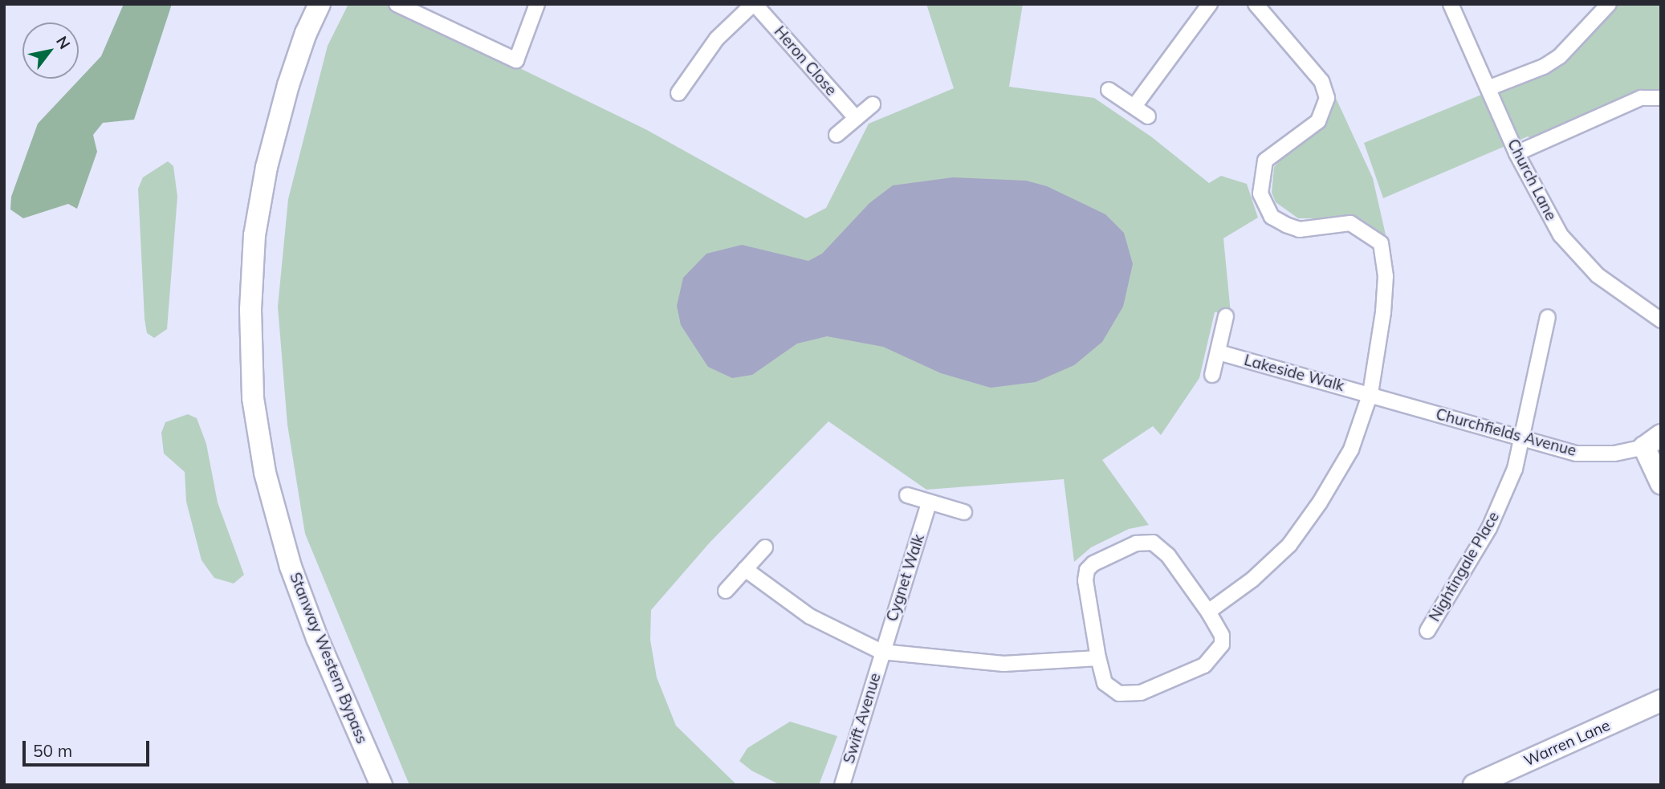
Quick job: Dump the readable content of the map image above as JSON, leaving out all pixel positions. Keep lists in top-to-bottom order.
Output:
{
  "streets": {
    "street": [
      "Heron Close",
      "Church Lane",
      "Lakeside Walk",
      "Churchfields Avenue",
      "Nightingale Place",
      "Cygnet Walk",
      "Stanway Western Bypass",
      "Swift Avenue",
      "Warren Lane"
    ]
  },
  "crossings": [
    ["Lakeside Walk", "Churchfields Avenue"],
    ["Churchfields Avenue", "Nightingale Place"],
    ["Cygnet Walk", "Swift Avenue"]
  ],
  "scale_bar": "50 m",
  "north": "top right"
}
